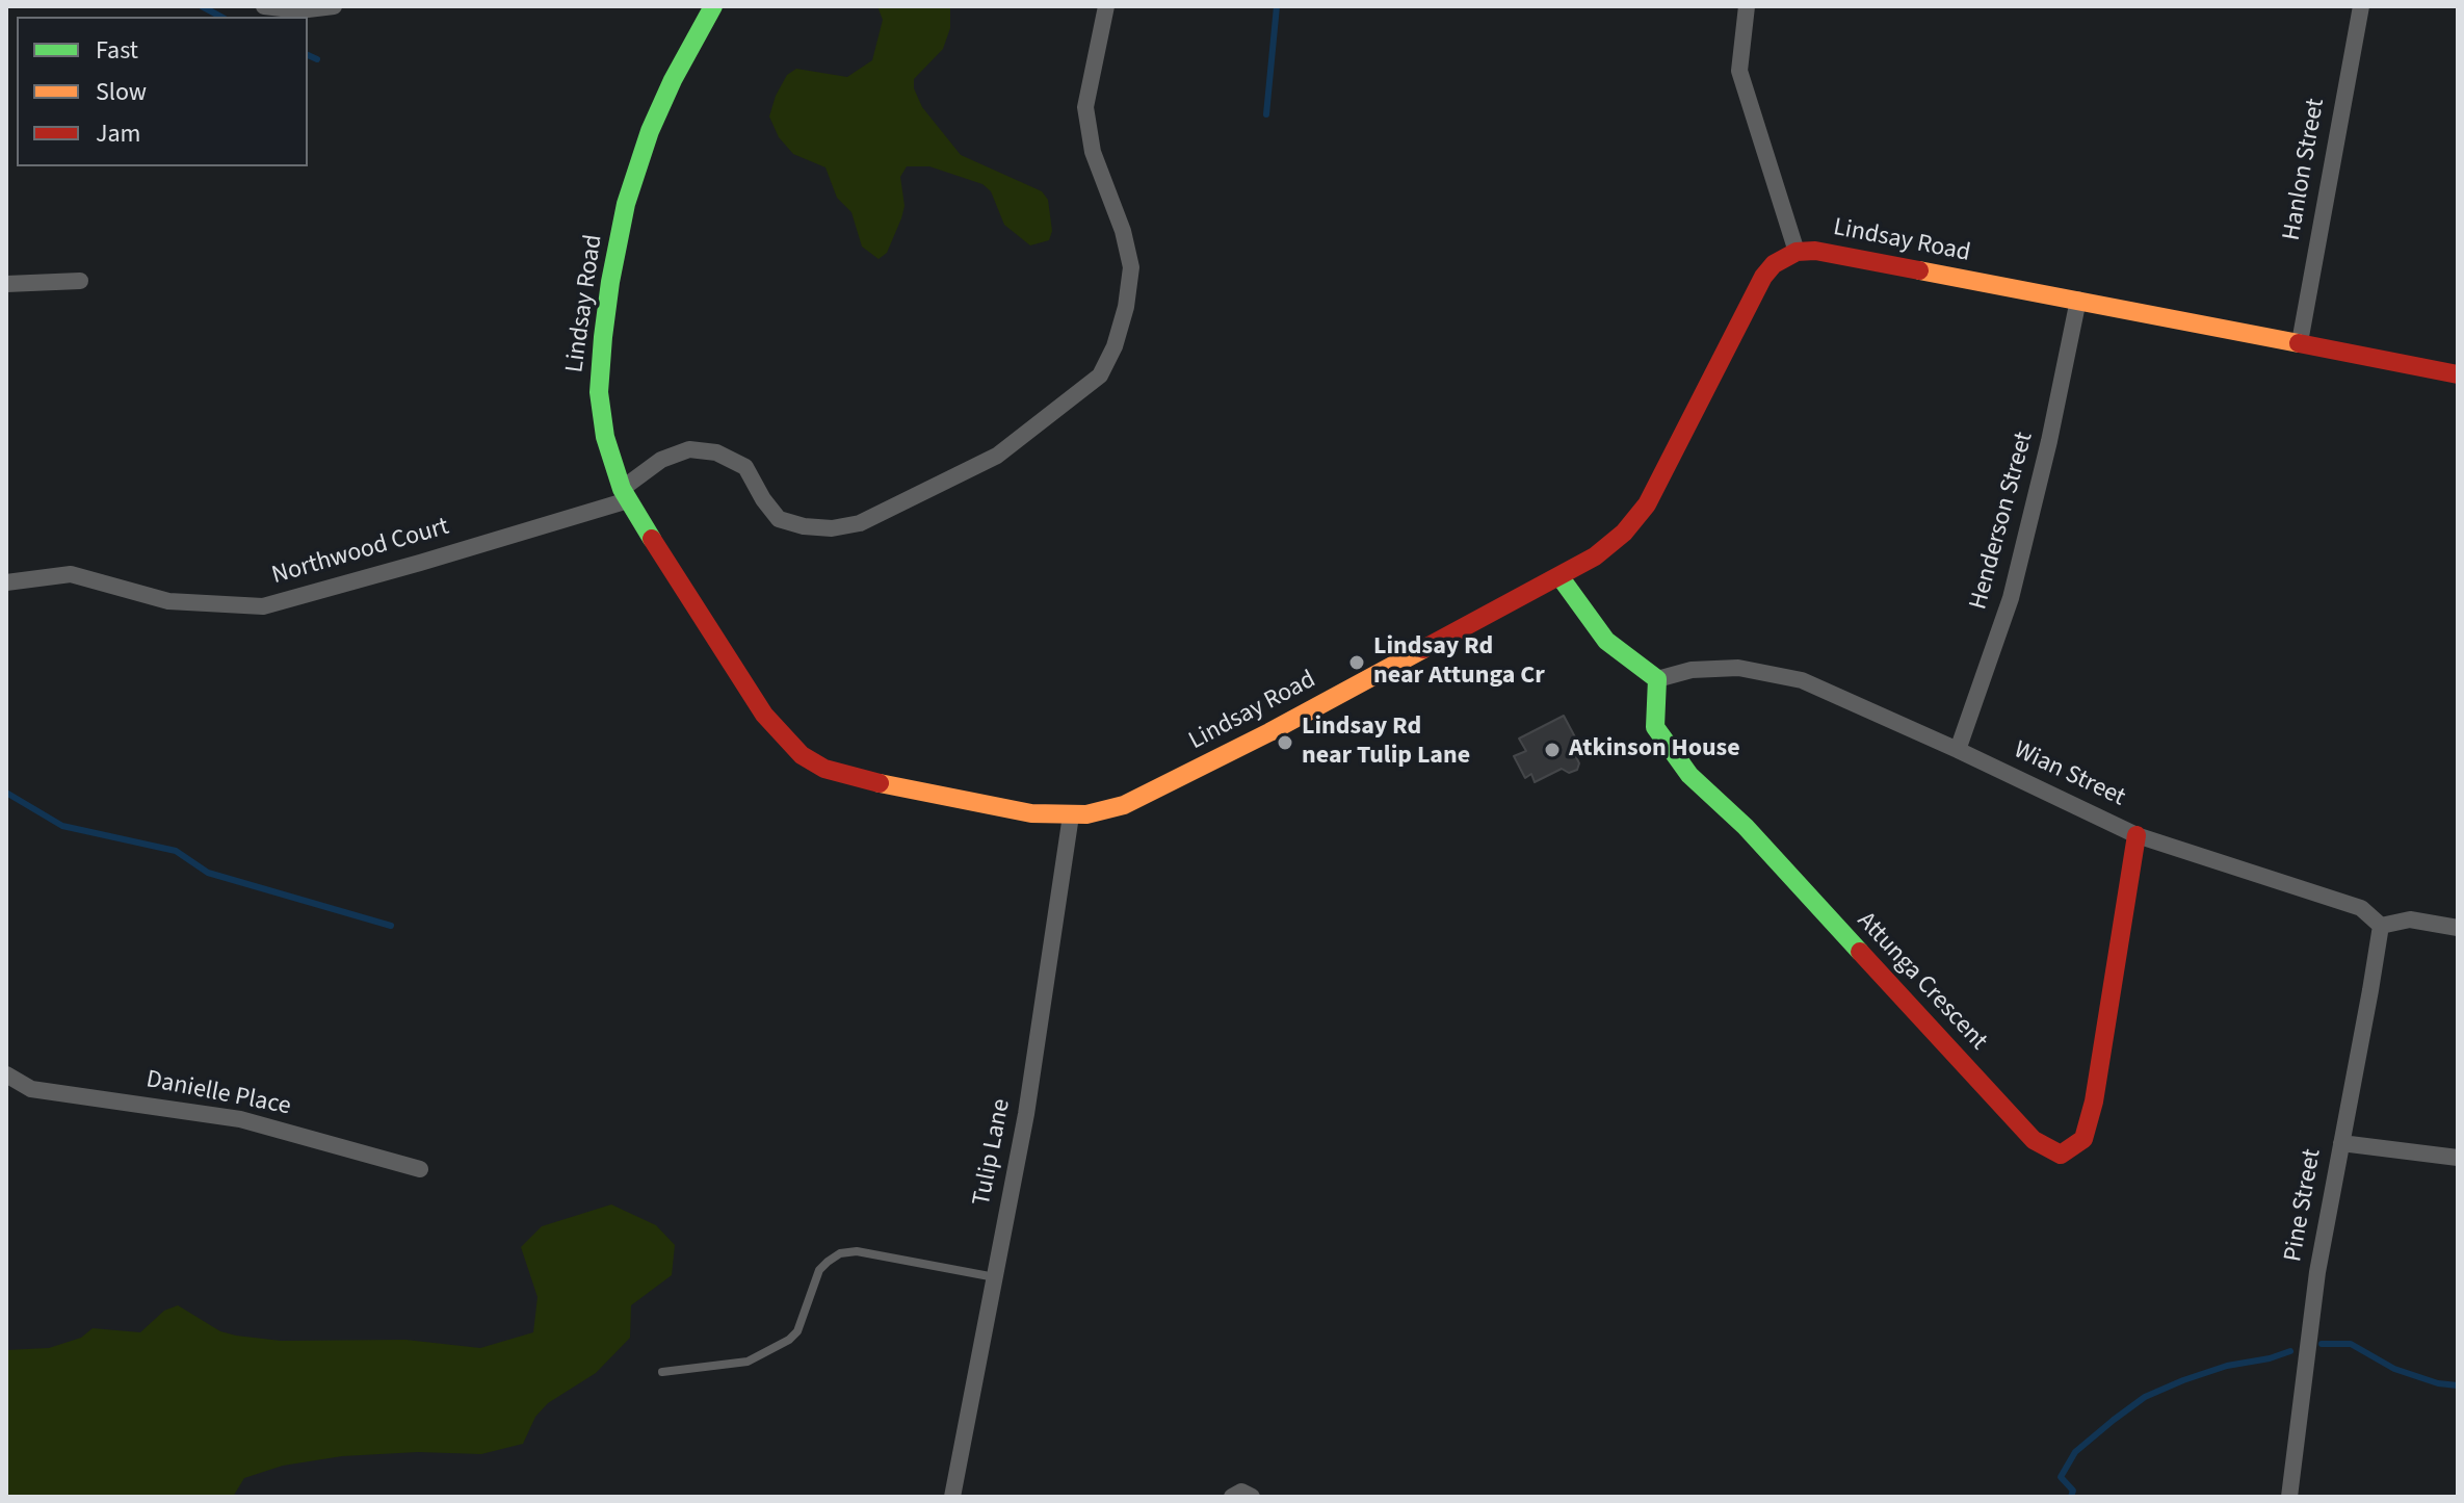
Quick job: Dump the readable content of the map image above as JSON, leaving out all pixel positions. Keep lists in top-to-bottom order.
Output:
{
  "streets": {
    "street": [
      "Hanlon Street",
      "Lindsay Road",
      "Henderson Street",
      "Northwood Court",
      "Wian Street",
      "Attunga Crescent",
      "Danielle Place",
      "Tulip Lane",
      "Pine Street"
    ]
  },
  "crossings": [
    ["Hanlon Street", "Lindsay Road"],
    ["Lindsay Road", "Henderson Street"],
    ["Lindsay Road", "Northwood Court"],
    ["Lindsay Road", "Tulip Lane"],
    ["Henderson Street", "Wian Street"],
    ["Wian Street", "Attunga Crescent"],
    ["Wian Street", "Pine Street"]
  ],
  "places": ["Lindsay Rd near Attunga Cr", "Lindsay Rd near Tulip Lane", "Atkinson House"],
  "legend": ["Fast", "Slow", "Jam"]
}
